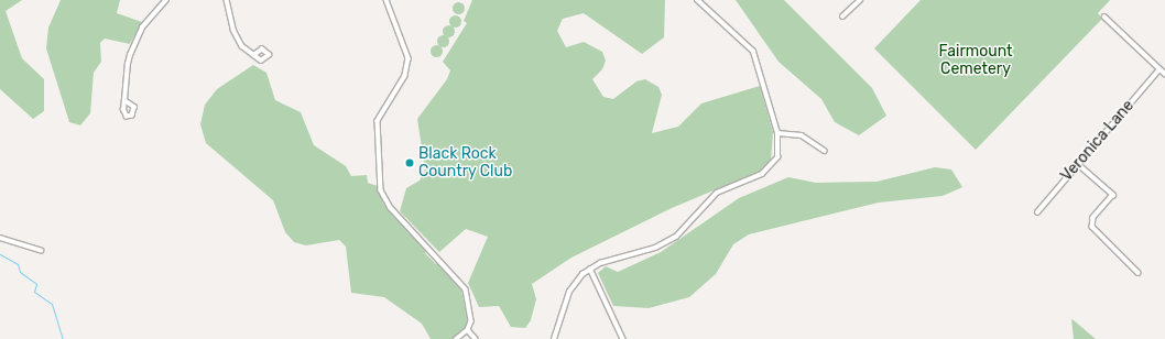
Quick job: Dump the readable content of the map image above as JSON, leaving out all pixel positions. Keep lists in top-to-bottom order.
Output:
{
  "streets": {
    "street": ["Veronica Lane"]
  },
  "parks": ["Fairmount Cemetery"],
  "places": ["Black Rock Country Club"]
}
